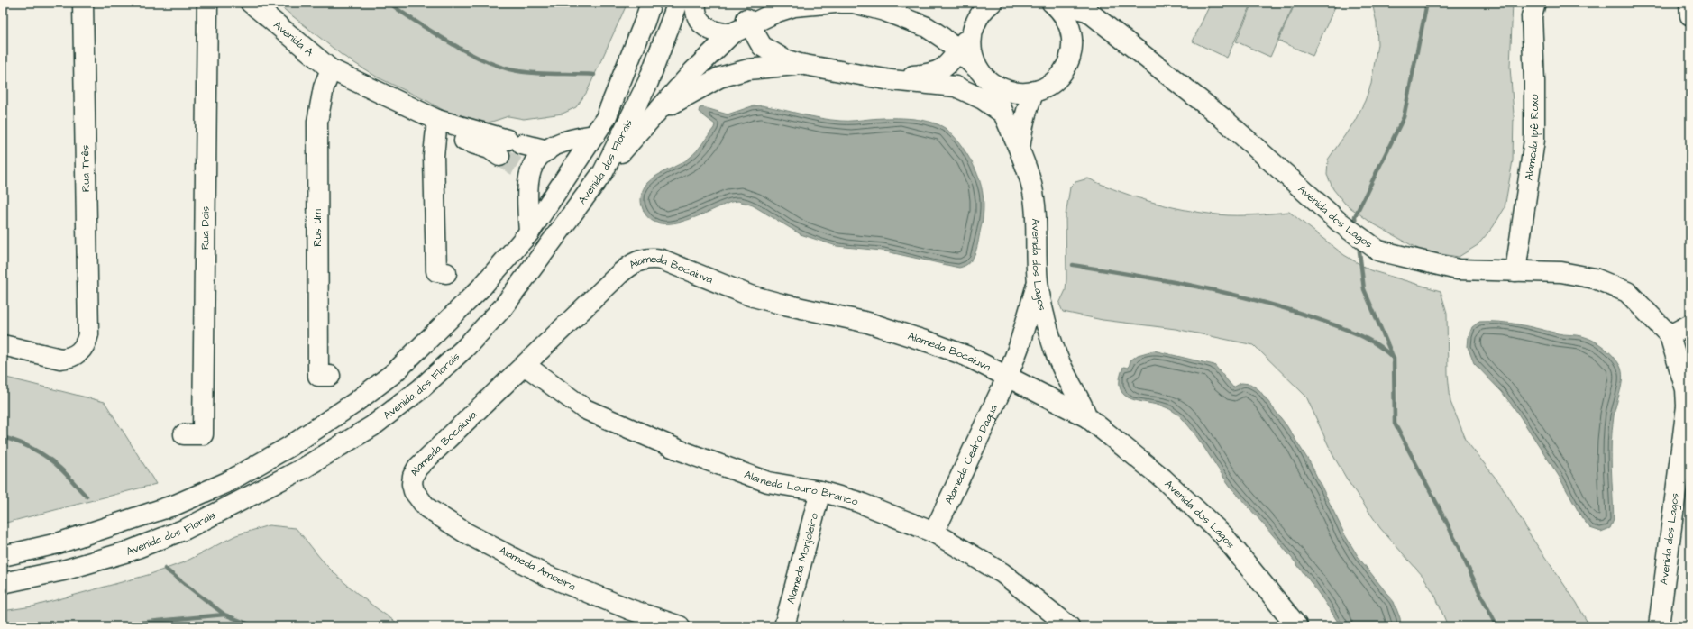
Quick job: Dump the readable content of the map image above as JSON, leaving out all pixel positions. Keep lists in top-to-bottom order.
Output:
{
  "streets": {
    "street": [
      "Avenida A",
      "Alameda Ipê Roxo",
      "Avenida dos Florais",
      "Rua Três",
      "Avenida dos Lagos",
      "Rua Dois",
      "Rus Um",
      "Alameda Bocaiuva",
      "Alameda Cedro Dagua",
      "Alameda Louro Branco",
      "Alameda Monjoleiro",
      "Alameda Amoeira"
    ]
  },
  "crossings": [
    ["Avenida A", "Rus Um"],
    ["Alameda Ipê Roxo", "Avenida dos Lagos"],
    ["Avenida dos Lagos", "Alameda Bocaiuva"],
    ["Avenida dos Lagos", "Alameda Cedro Dagua"],
    ["Alameda Bocaiuva", "Alameda Cedro Dagua"],
    ["Alameda Bocaiuva", "Alameda Louro Branco"],
    ["Alameda Bocaiuva", "Alameda Amoeira"],
    ["Alameda Cedro Dagua", "Alameda Louro Branco"],
    ["Alameda Louro Branco", "Alameda Monjoleiro"]
  ]
}
